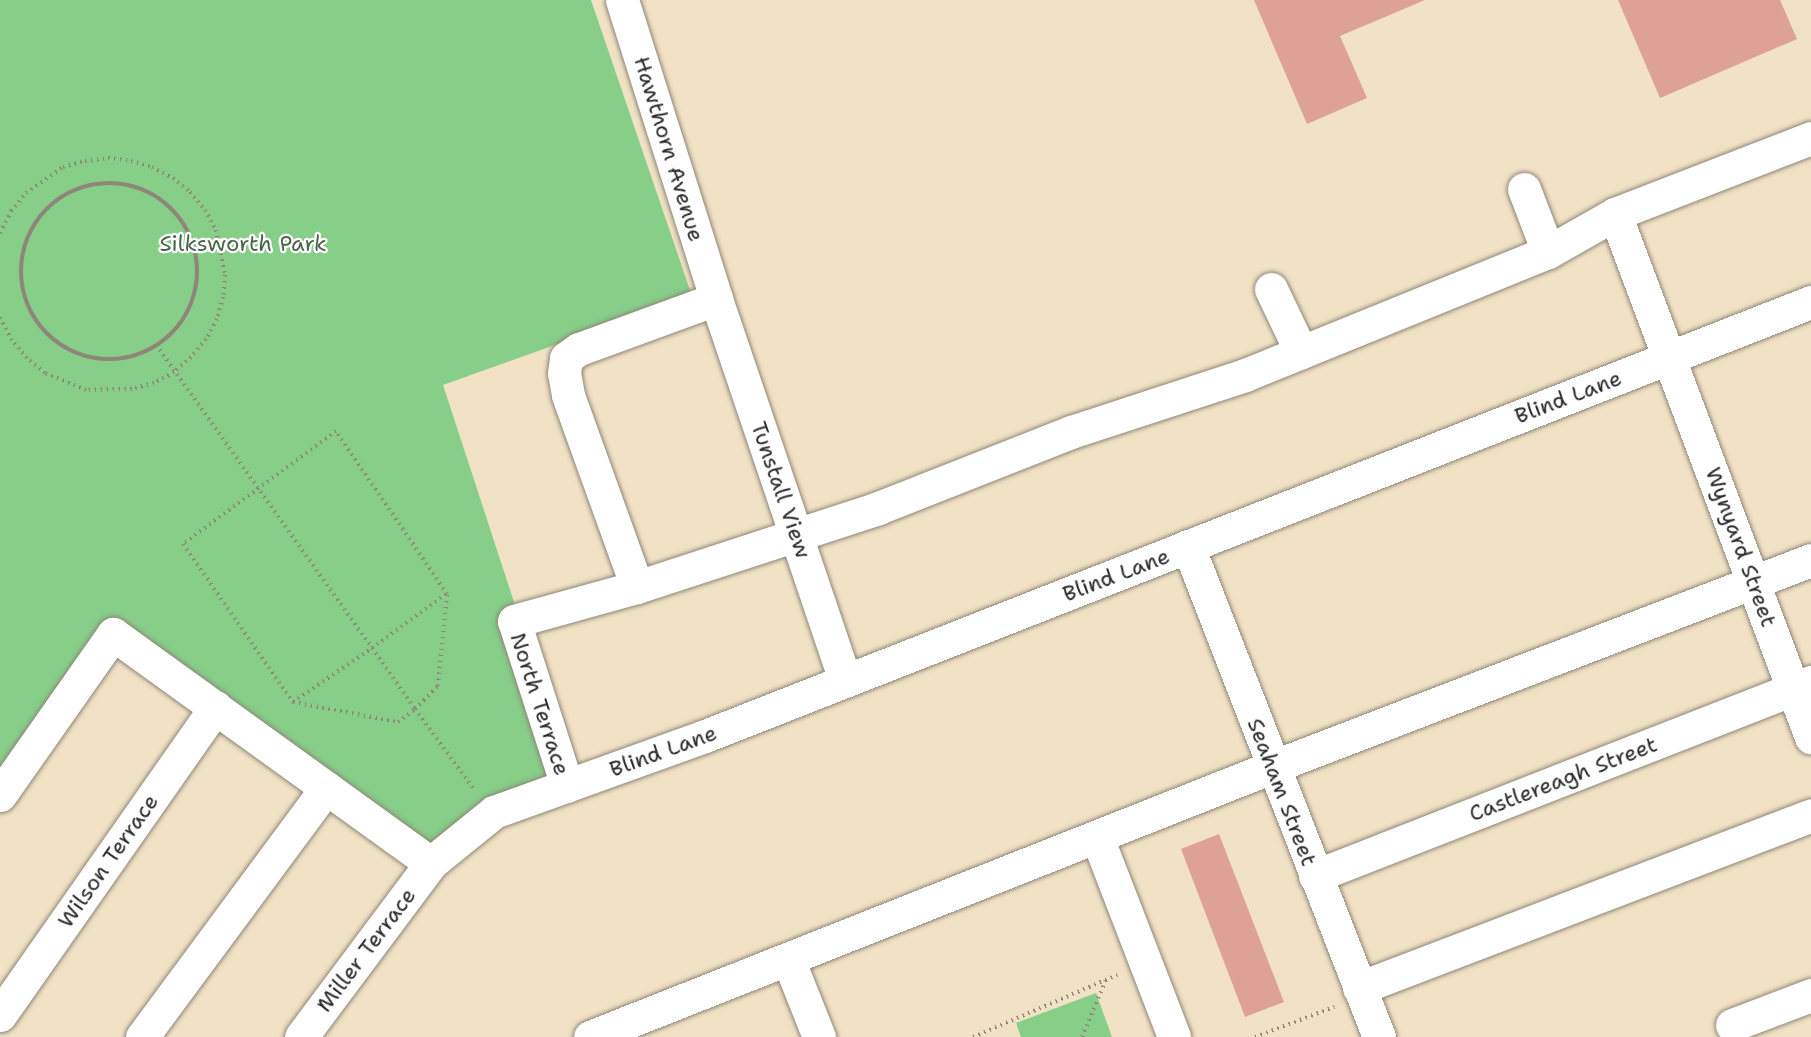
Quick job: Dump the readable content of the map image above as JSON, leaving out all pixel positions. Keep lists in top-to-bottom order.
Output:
{
  "streets": {
    "street": [
      "Hawthorn Avenue",
      "Blind Lane",
      "Tunstall View",
      "Wynyard Street",
      "North Terrace",
      "Castlereagh Street",
      "Seaham Street",
      "Wilson Terrace",
      "Miller Terrace"
    ]
  },
  "crossings": [
    ["Hawthorn Avenue", "Tunstall View"],
    ["Blind Lane", "Tunstall View"],
    ["Blind Lane", "Wynyard Street"],
    ["Blind Lane", "North Terrace"],
    ["Blind Lane", "Seaham Street"],
    ["Blind Lane", "Miller Terrace"],
    ["Wynyard Street", "Castlereagh Street"],
    ["Castlereagh Street", "Seaham Street"]
  ],
  "parks": ["Silksworth Park"]
}
